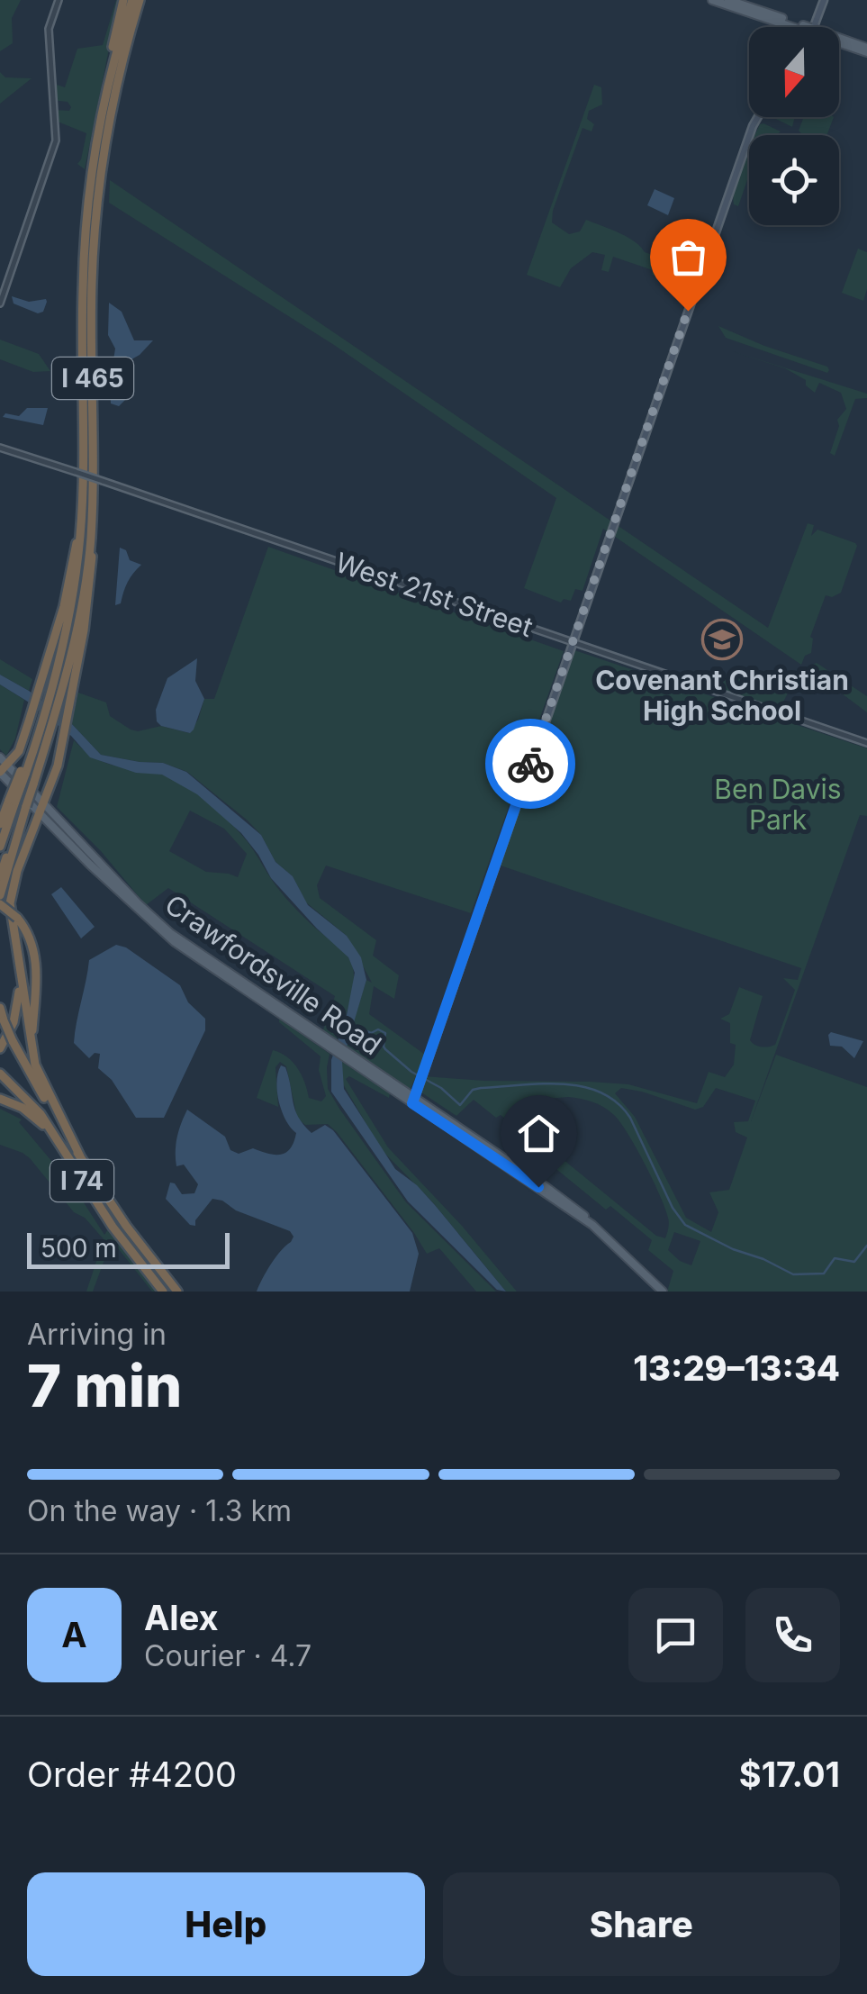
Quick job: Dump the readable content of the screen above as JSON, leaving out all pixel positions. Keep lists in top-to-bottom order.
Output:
{
  "streets": {
    "highway": ["I 465", "I 74"],
    "main road": ["Crawfordsville Road"],
    "street": ["West 21st Street"]
  },
  "parks": ["Ben Davis Park"],
  "places": {
    "school or university": ["Covenant Christian High School"]
  },
  "scale_bar": "500 m",
  "north": "bottom",
  "page": {
    "scale": "500 m",
    "heading": ["7 min", "Arriving in", "13:29–13:34"],
    "panel": [
      "Alex",
      "Courier · 4.7",
      "Order #4200",
      "$17.01"
    ],
    "bar": "On the way · 1.3 km",
    "round": "A",
    "buttons": ["Help", "Share"]
  }
}
